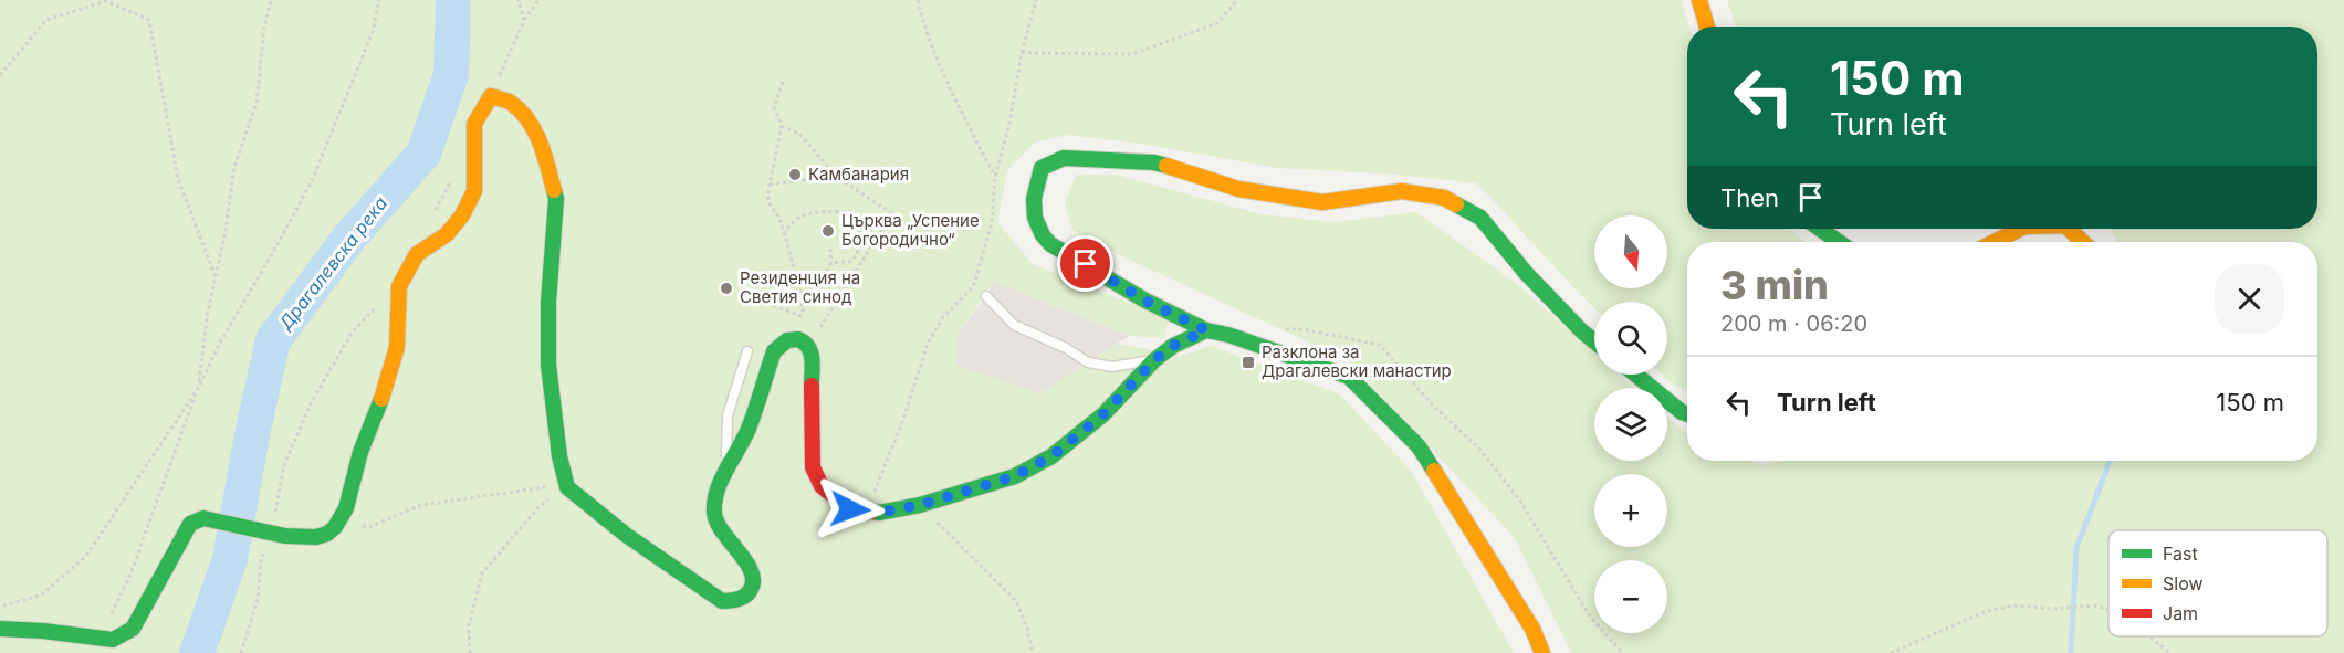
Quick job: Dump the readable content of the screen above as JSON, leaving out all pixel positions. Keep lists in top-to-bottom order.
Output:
{
  "water": ["Драгалевска река"],
  "places": {
    "other": ["Камбанария", "Църква „Успение Богородично“", "Резиденция на Светия синод"],
    "transit": ["Разклона за Драгалевски манастир"]
  },
  "legend": ["Fast", "Slow", "Jam"],
  "north": "bottom",
  "page": {
    "turn": ["150 m", "Turn left"],
    "then": "Then",
    "map_buttons": ["+", "−"],
    "heading": ["3 min", "200 m · 06:20"],
    "list": [
      {
        "name": "Turn left",
        "value": "150 m"
      }
    ]
  }
}
